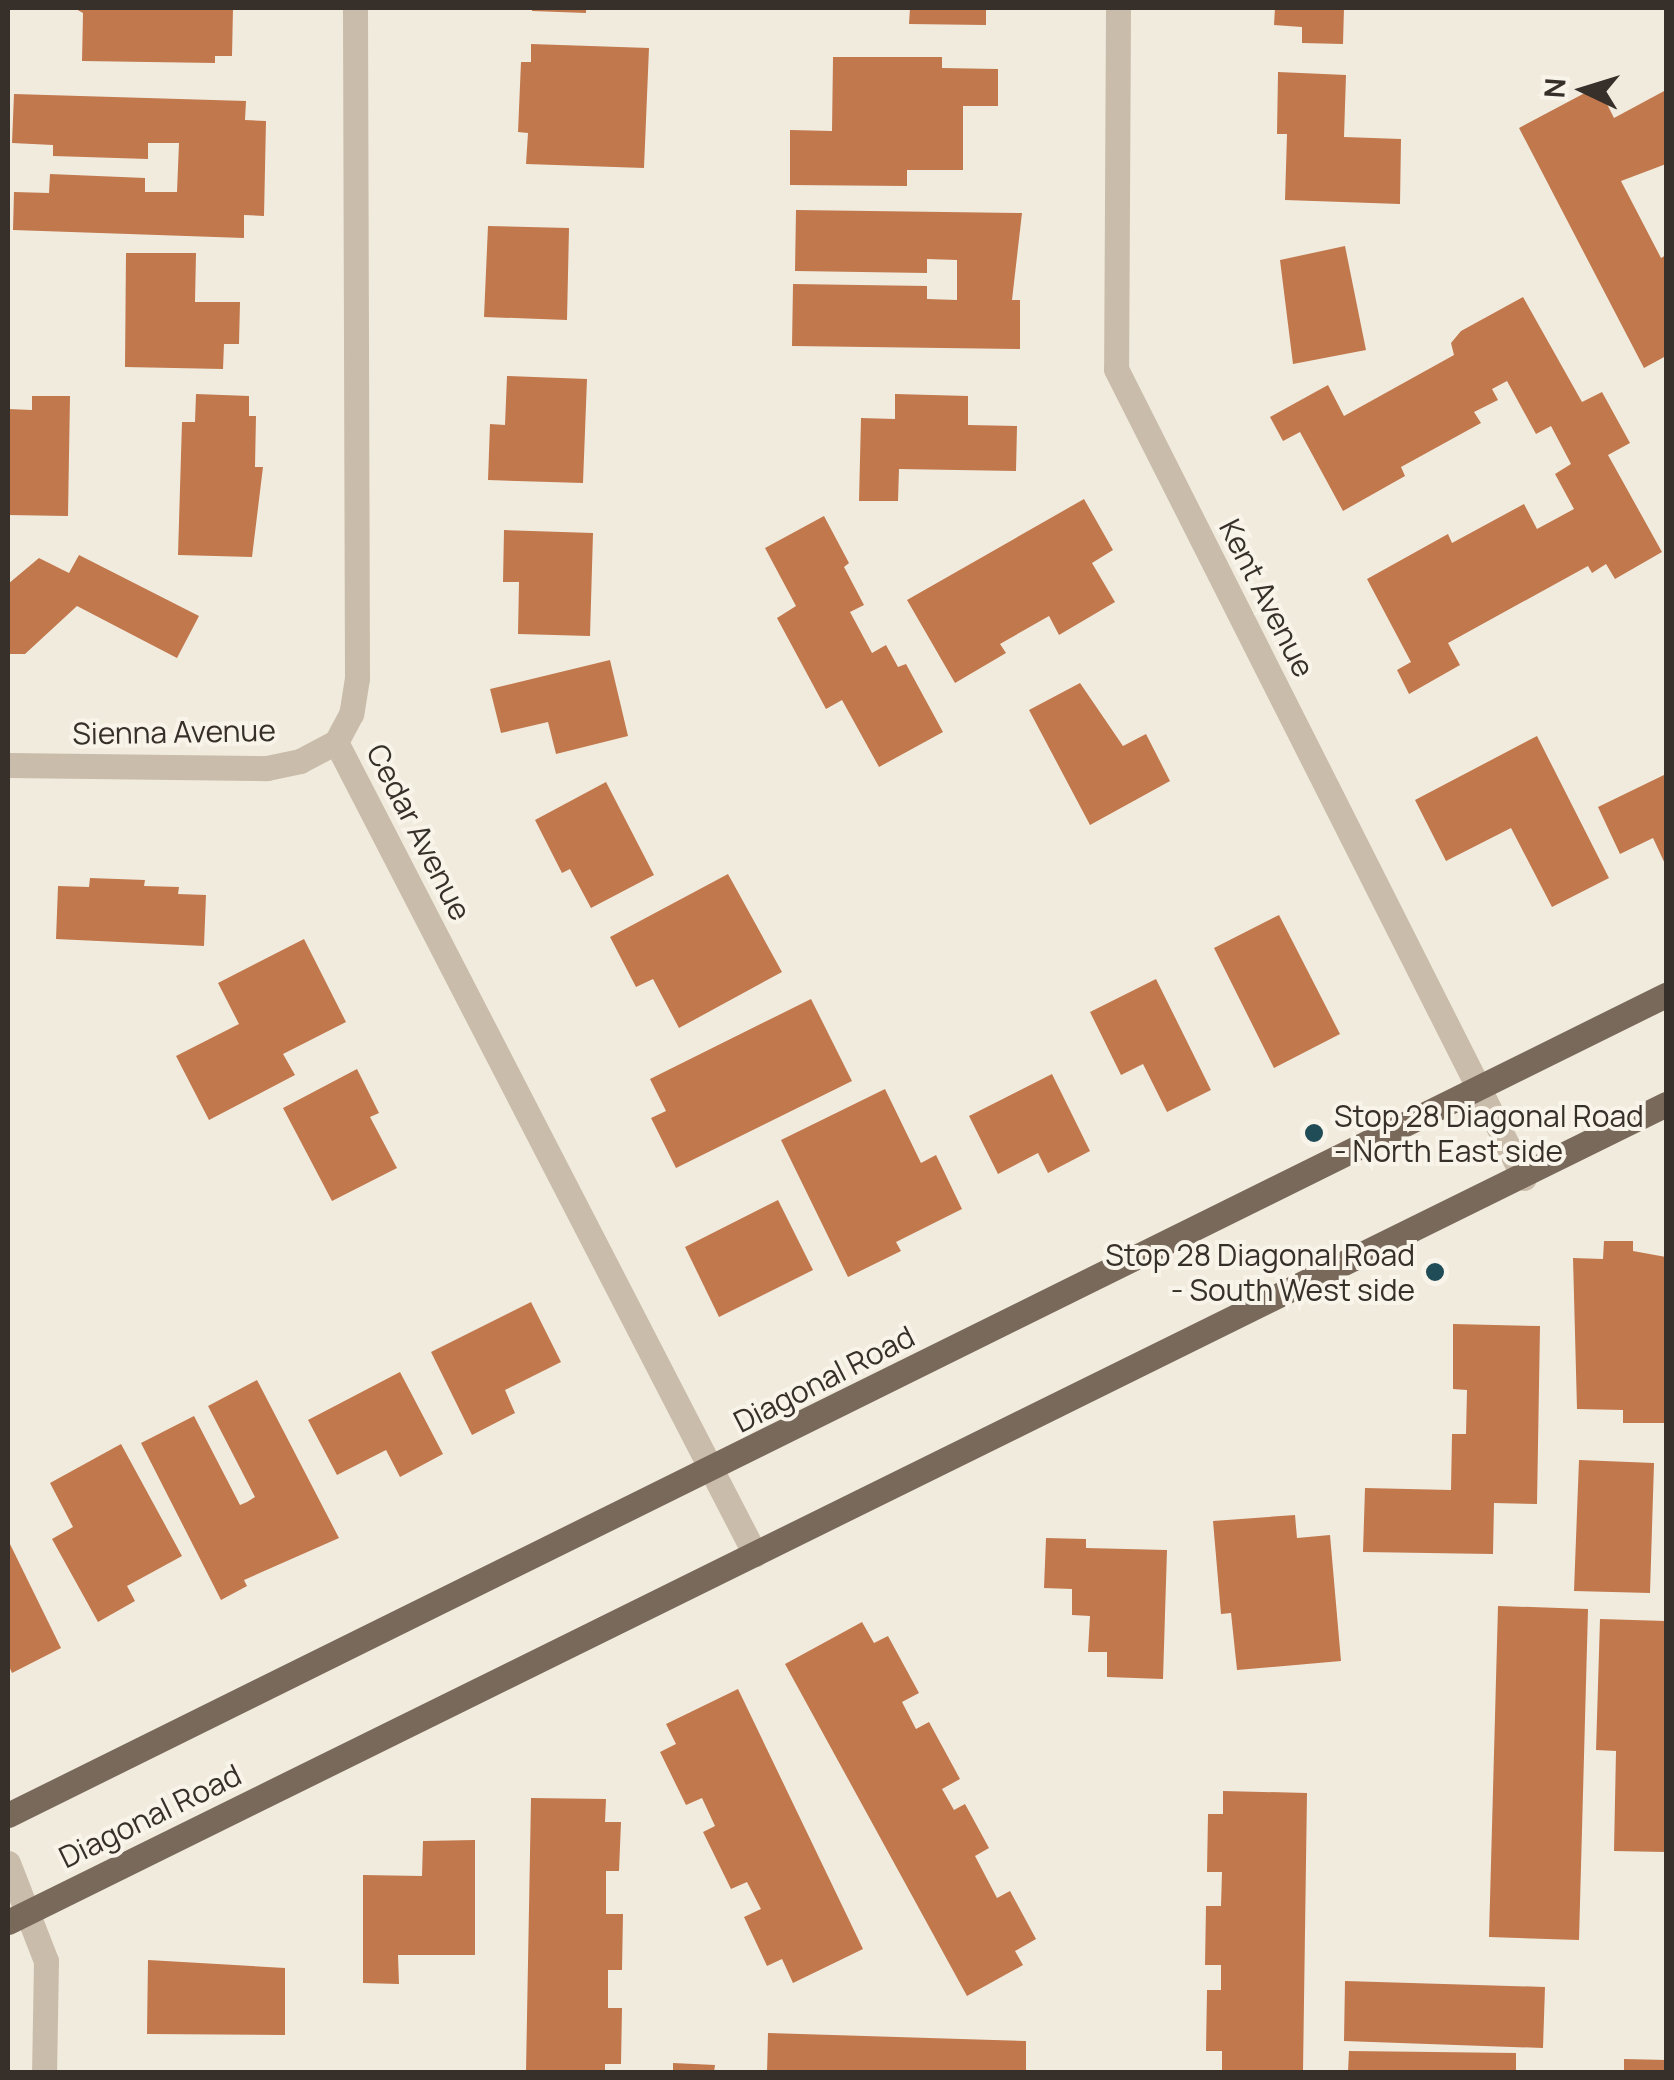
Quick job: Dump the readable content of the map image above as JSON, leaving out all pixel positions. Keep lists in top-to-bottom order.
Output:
{
  "streets": {
    "main road": ["Diagonal Road"],
    "street": ["Kent Avenue", "Sienna Avenue", "Cedar Avenue"]
  },
  "crossings": [
    ["Kent Avenue", "Diagonal Road"],
    ["Sienna Avenue", "Cedar Avenue"],
    ["Cedar Avenue", "Diagonal Road"]
  ],
  "places": ["Stop 28 Diagonal Road - North East side", "Stop 28 Diagonal Road - South West side"],
  "north": "left"
}
